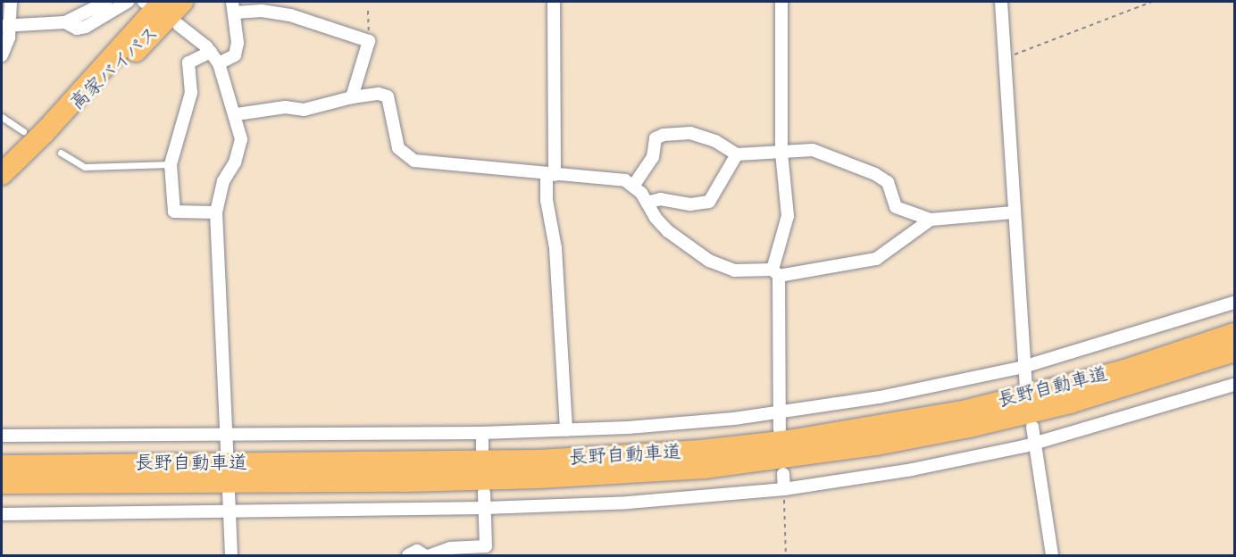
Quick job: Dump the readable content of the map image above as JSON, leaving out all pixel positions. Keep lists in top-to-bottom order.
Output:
{
  "streets": {
    "highway": ["高家バイパス", "長野自動車道"]
  }
}
